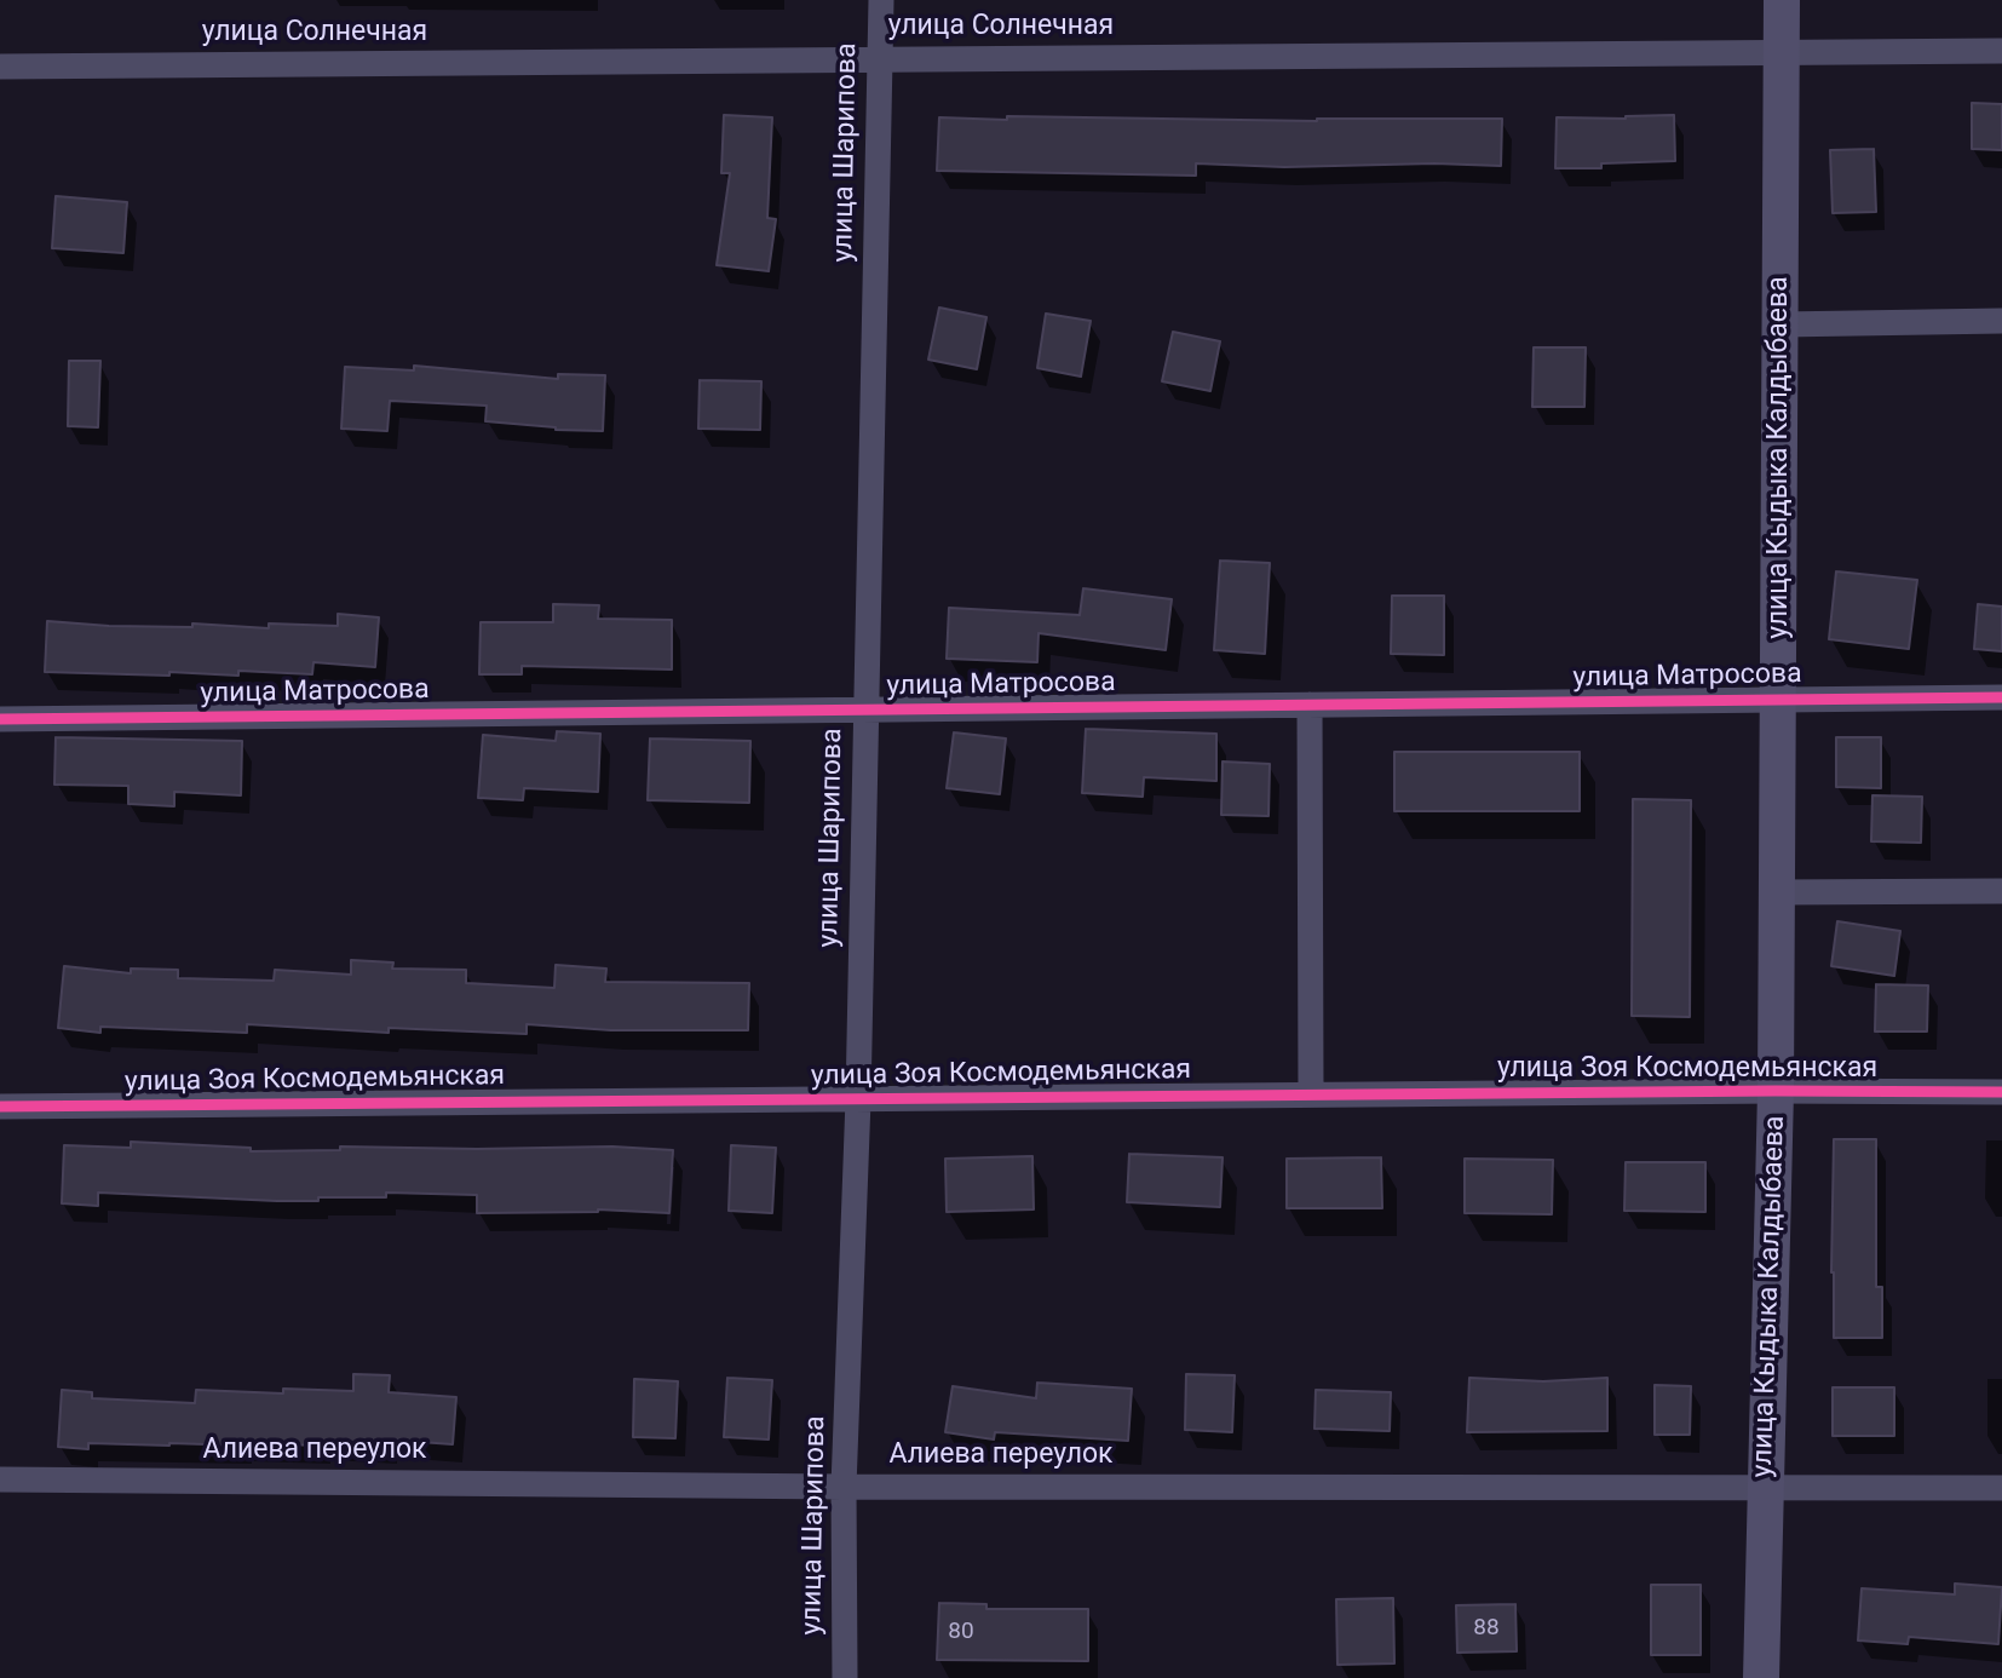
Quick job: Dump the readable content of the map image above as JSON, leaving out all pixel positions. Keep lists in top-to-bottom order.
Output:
{
  "streets": {
    "street": [
      "улица Солнечная",
      "улица Шарипова",
      "улица Кыдыка Калдыбаева",
      "улица Матросова",
      "улица Зоя Космодемьянская",
      "Алиева переулок"
    ]
  },
  "crossings": [
    ["улица Солнечная", "улица Шарипова"],
    ["улица Солнечная", "улица Кыдыка Калдыбаева"],
    ["улица Шарипова", "улица Матросова"],
    ["улица Шарипова", "улица Зоя Космодемьянская"],
    ["улица Шарипова", "Алиева переулок"],
    ["улица Кыдыка Калдыбаева", "улица Матросова"],
    ["улица Кыдыка Калдыбаева", "улица Зоя Космодемьянская"],
    ["улица Кыдыка Калдыбаева", "Алиева переулок"]
  ],
  "house_numbers": ["88", "80"]
}
